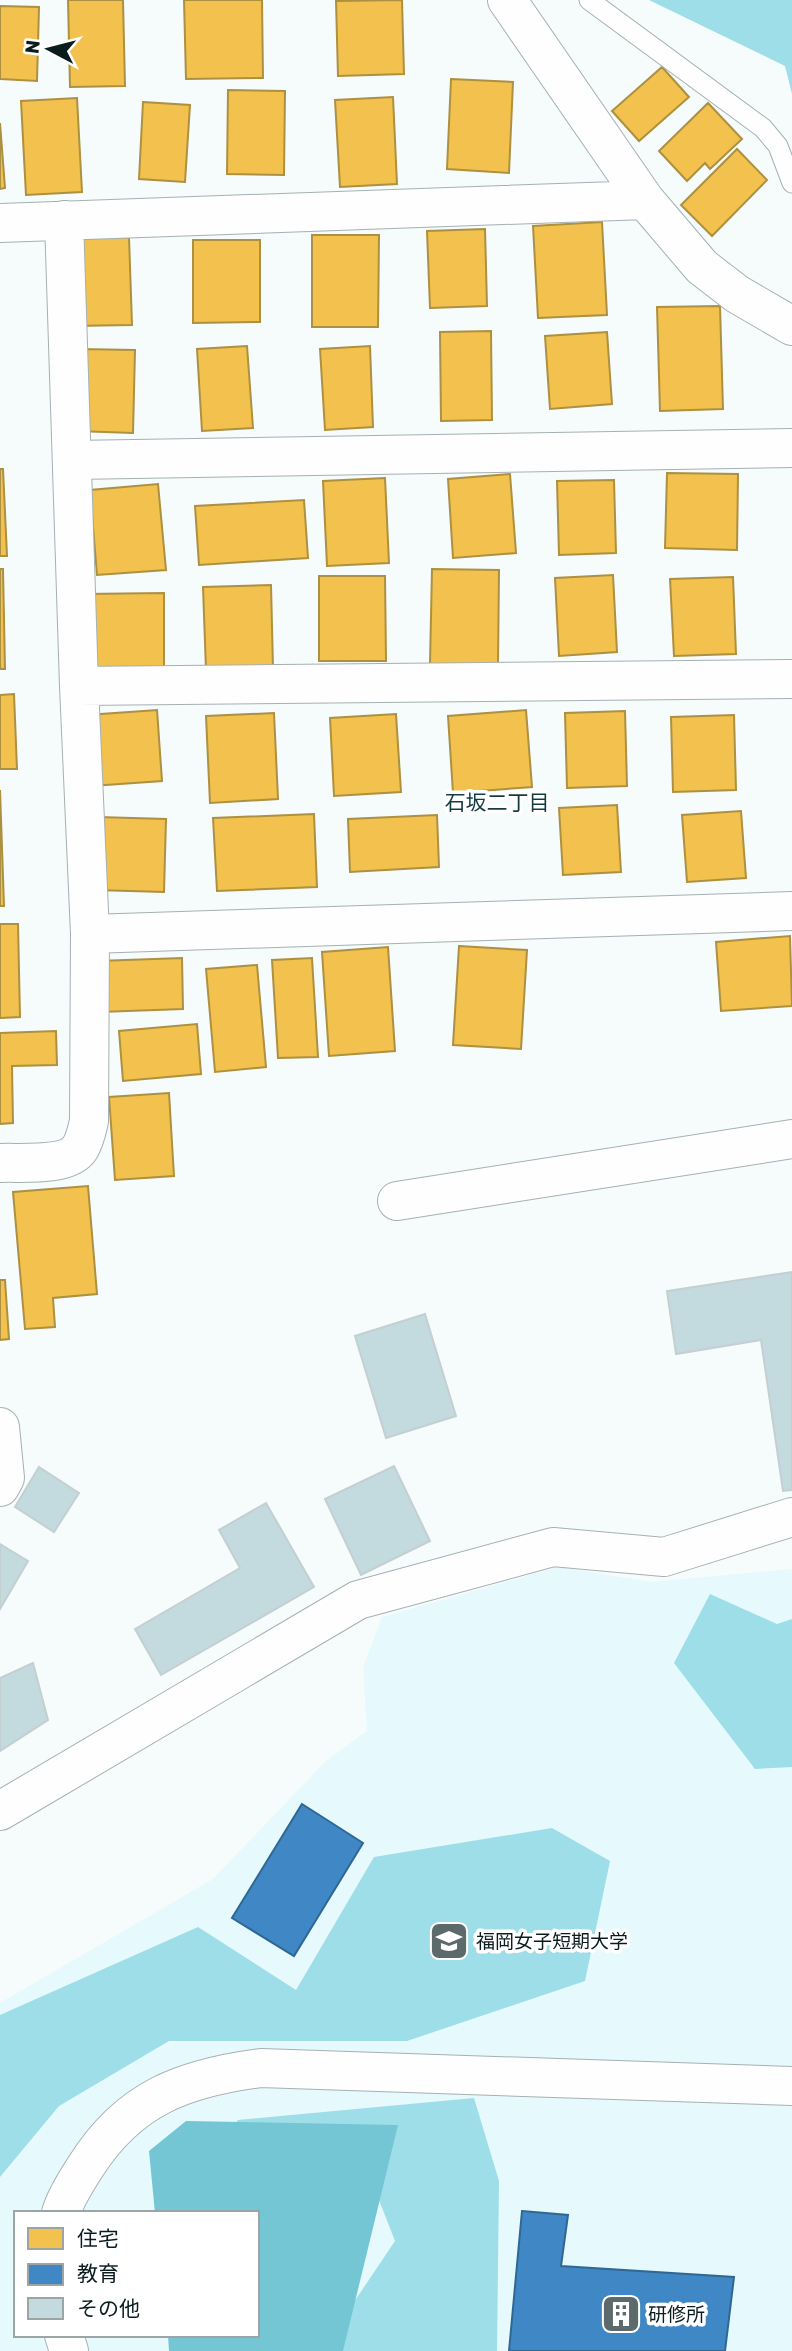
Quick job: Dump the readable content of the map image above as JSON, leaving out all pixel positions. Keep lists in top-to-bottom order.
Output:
{
  "districts": ["石坂二丁目"],
  "places": {
    "school or university": ["福岡女子短期大学"],
    "building": ["研修所"]
  },
  "legend": ["住宅", "教育", "その他"],
  "north": "left"
}
